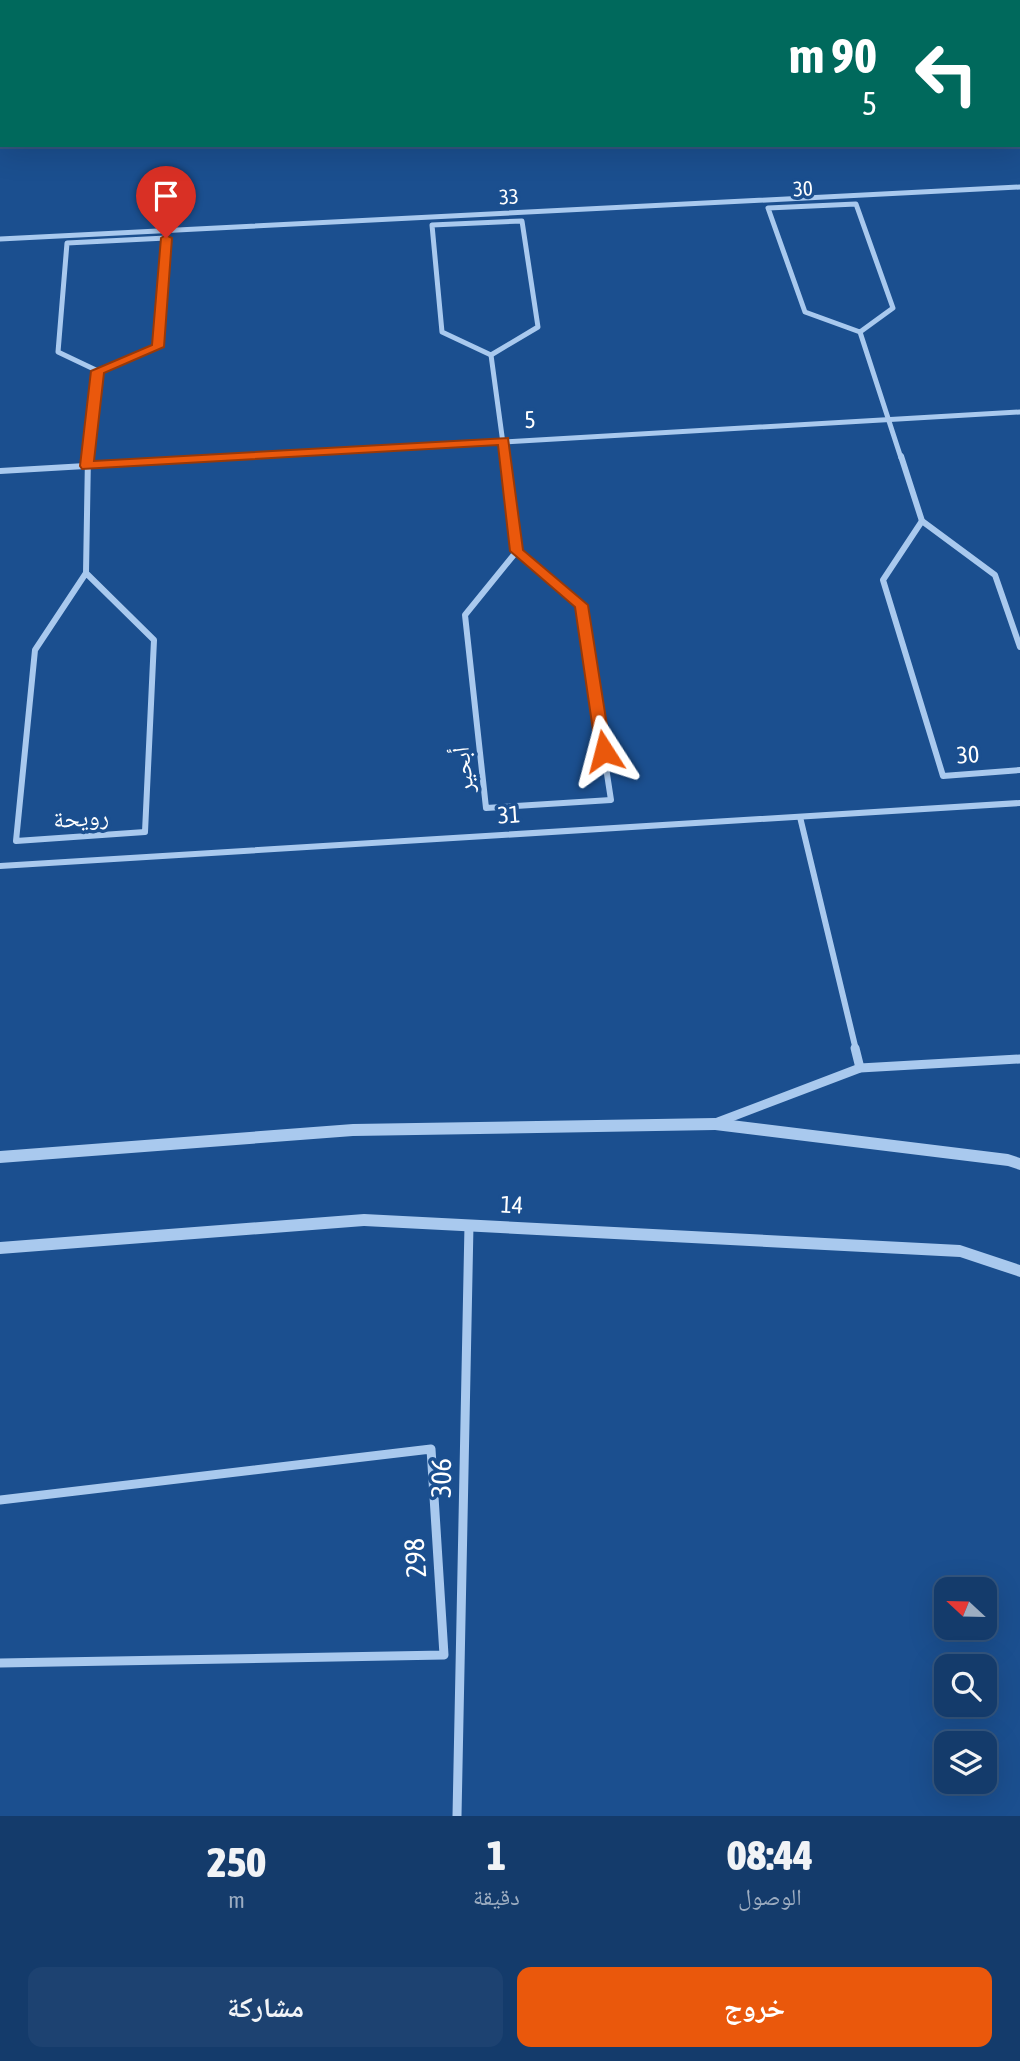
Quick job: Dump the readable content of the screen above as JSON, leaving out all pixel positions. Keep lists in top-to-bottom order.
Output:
{
  "streets": {
    "street": [
      "30",
      "33",
      "5",
      "أبحير",
      "31",
      "رويحة",
      "14",
      "306",
      "298"
    ]
  },
  "crossings": [
    ["14", "306"]
  ],
  "north": "left",
  "page": {
    "turn": ["90 m", "5"],
    "eta": [
      "08:44",
      "الوصول",
      "1",
      "دقيقة",
      "250",
      "m"
    ],
    "buttons": ["خروج", "مشاركة"]
  }
}
